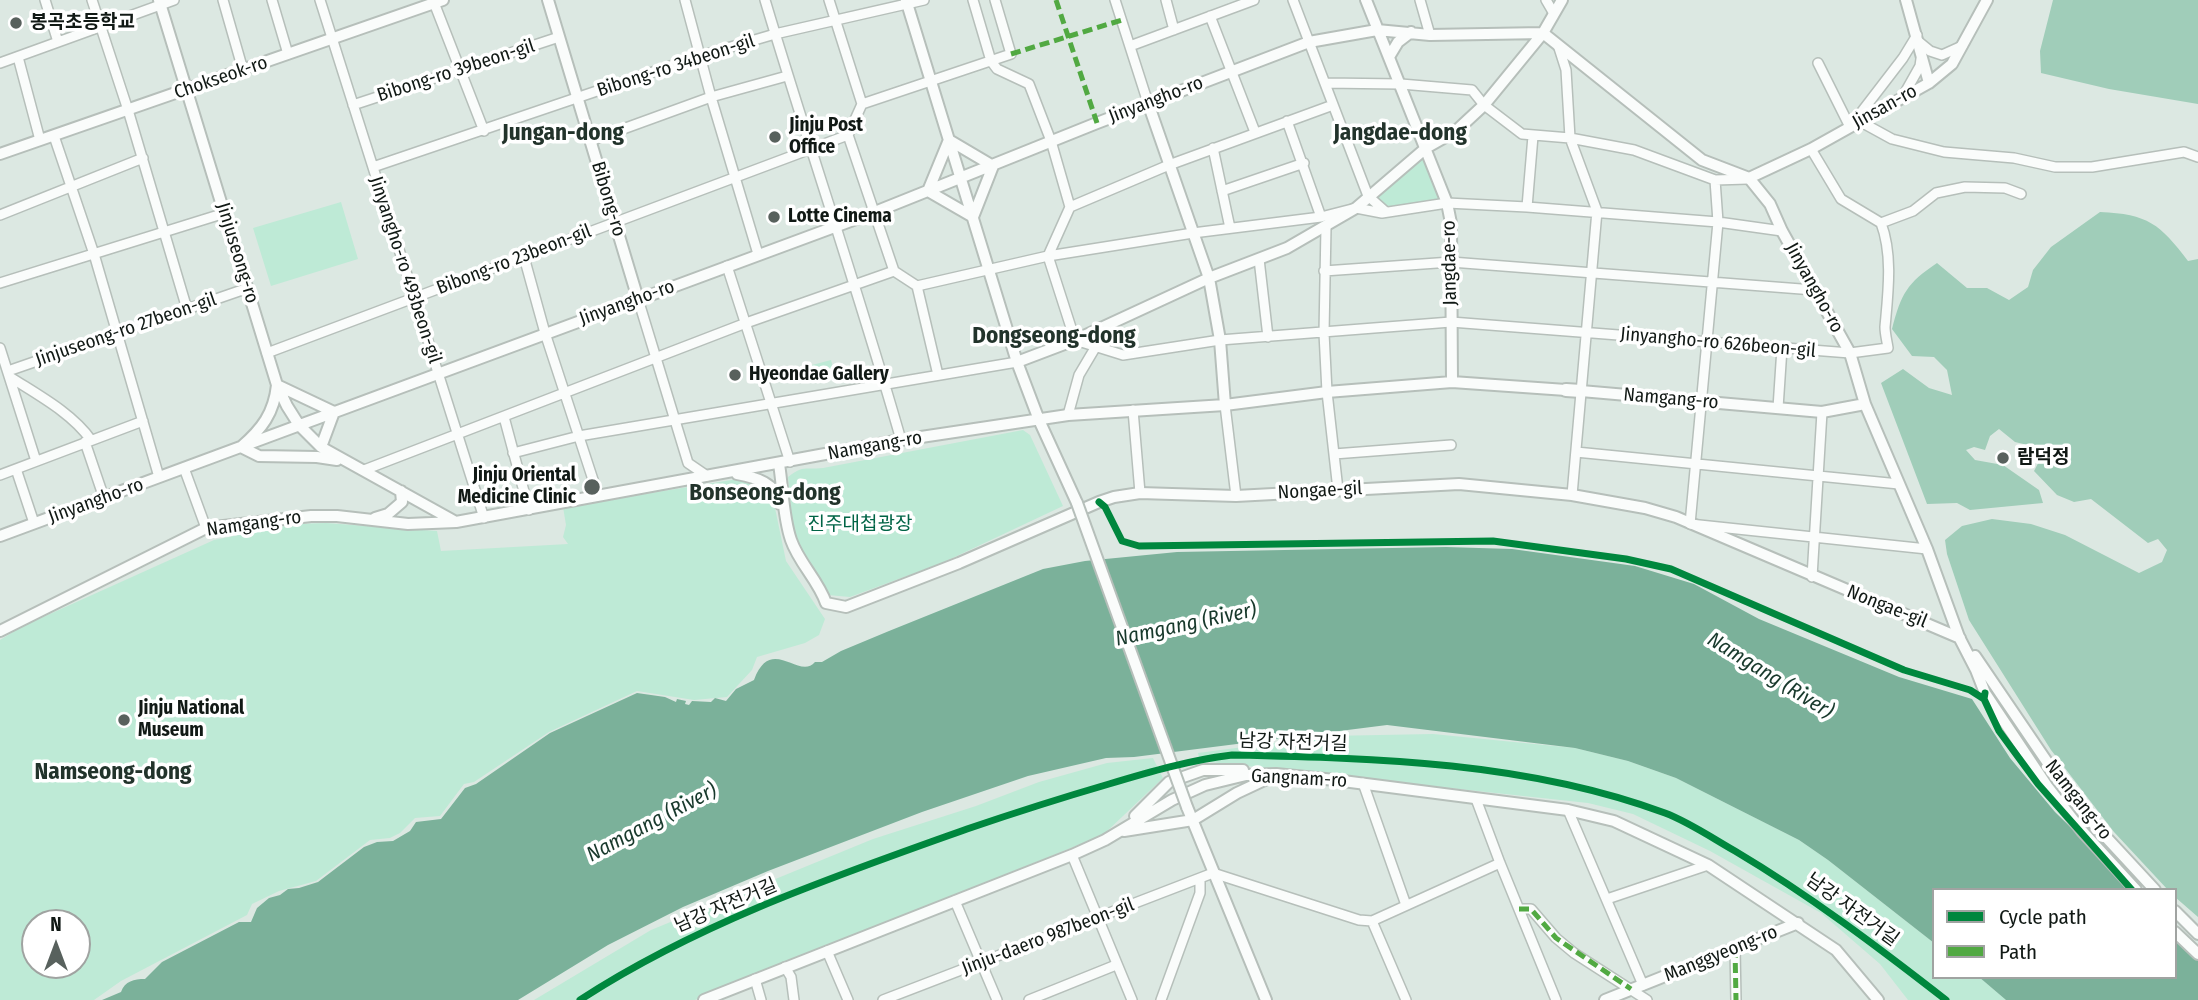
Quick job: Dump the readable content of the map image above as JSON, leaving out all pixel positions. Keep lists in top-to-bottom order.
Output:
{
  "streets": {
    "main road": ["Namgang-ro"],
    "street": [
      "Bibong-ro 34beon-gil",
      "Bibong-ro 39beon-gil",
      "Chokseok-ro",
      "Jinyangho-ro",
      "Jinsan-ro",
      "Bibong-ro",
      "Jinjuseong-ro",
      "Bibong-ro 23beon-gil",
      "Jangdae-ro",
      "Jinyangho-ro 493beon-gil",
      "Jinjuseong-ro 27beon-gil",
      "Jinyangho-ro 626beon-gil",
      "Nongae-gil",
      "Gangnam-ro",
      "Jinju-daero 987beon-gil",
      "Manggyeong-ro"
    ],
    "cycle path": ["남강 자전거길"]
  },
  "crossings": [
    ["Bibong-ro 34beon-gil", "Bibong-ro"],
    ["Bibong-ro 34beon-gil", "Jinyangho-ro 493beon-gil"],
    ["Bibong-ro 39beon-gil", "Bibong-ro"],
    ["Bibong-ro 39beon-gil", "Jinyangho-ro 493beon-gil"],
    ["Chokseok-ro", "Jinjuseong-ro"],
    ["Chokseok-ro", "Jinyangho-ro 493beon-gil"],
    ["Jinyangho-ro", "Jinsan-ro"],
    ["Jinyangho-ro", "Bibong-ro"],
    ["Jinyangho-ro", "Jinjuseong-ro"],
    ["Jinyangho-ro", "Jangdae-ro"],
    ["Jinyangho-ro", "Jinyangho-ro 493beon-gil"],
    ["Jinyangho-ro", "Jinyangho-ro 626beon-gil"],
    ["Jinyangho-ro", "Namgang-ro"],
    ["Bibong-ro", "Bibong-ro 23beon-gil"],
    ["Jinjuseong-ro", "Bibong-ro 23beon-gil"],
    ["Jinjuseong-ro", "Jinjuseong-ro 27beon-gil"],
    ["Jinjuseong-ro", "Namgang-ro"],
    ["Bibong-ro 23beon-gil", "Jinyangho-ro 493beon-gil"],
    ["Jangdae-ro", "Jinyangho-ro 626beon-gil"],
    ["Jangdae-ro", "Namgang-ro"],
    ["Jinyangho-ro 493beon-gil", "Namgang-ro"],
    ["Namgang-ro", "Nongae-gil"],
    ["Gangnam-ro", "Manggyeong-ro"]
  ],
  "districts": [
    "Jungan-dong",
    "Jangdae-dong",
    "Dongseong-dong",
    "Bonseong-dong",
    "Namseong-dong"
  ],
  "water": ["Namgang (River)"],
  "parks": ["진주대첩광장"],
  "places": [
    "봉곡초등학교",
    "Jinju Post Office",
    "Lotte Cinema",
    "Hyeondae Gallery",
    "람덕정",
    "Jinju Oriental Medicine Clinic",
    "Jinju National Museum"
  ],
  "legend": ["Cycle path", "Path"],
  "north": "top"
}
